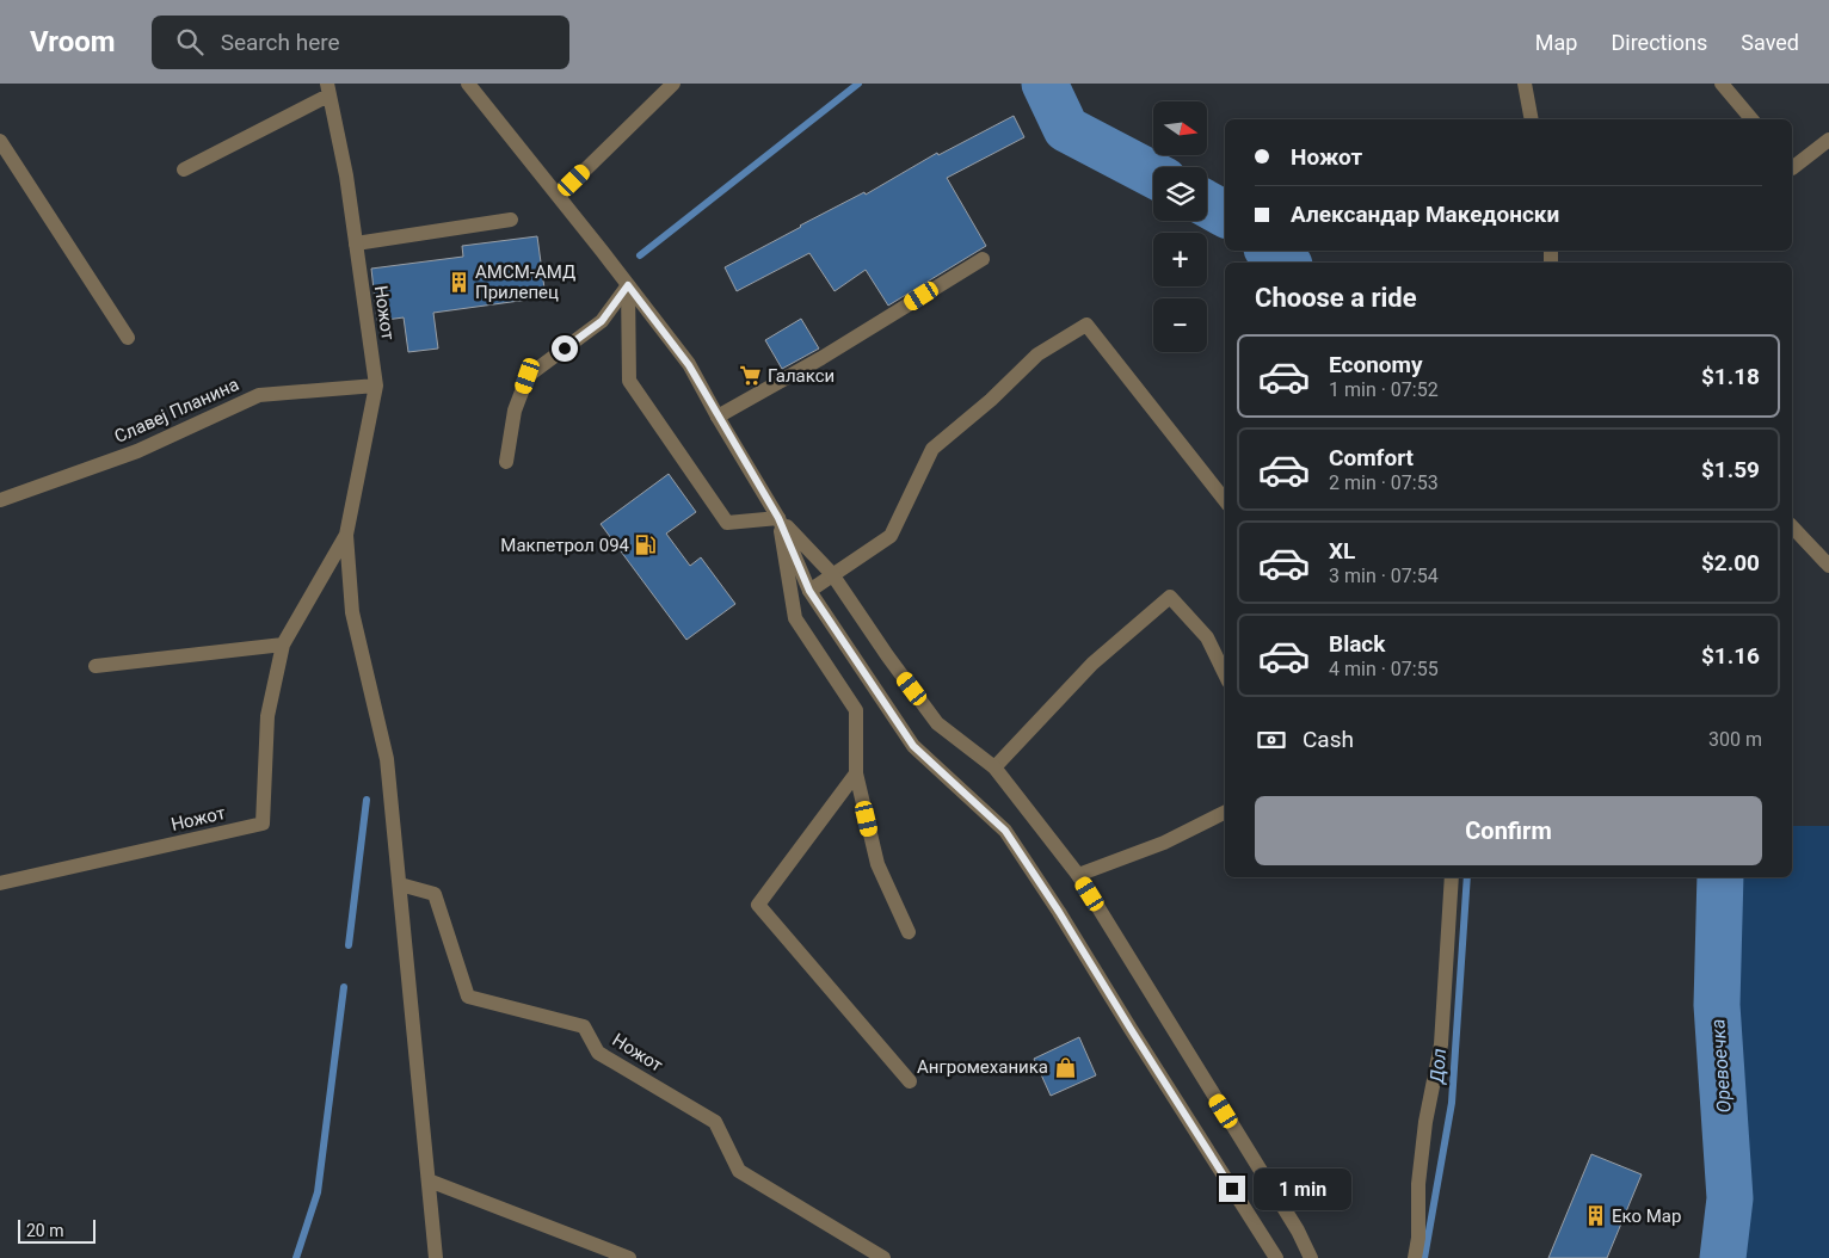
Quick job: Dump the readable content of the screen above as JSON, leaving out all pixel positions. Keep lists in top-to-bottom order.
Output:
{
  "streets": {
    "street": ["Ножот", "Славеј Планина"]
  },
  "crossings": [
    ["Ножот", "Славеј Планина"]
  ],
  "water": ["Дол", "Оревоечка"],
  "places": {
    "building": ["АМСМ-АМД Прилепец", "Еко Мар"],
    "supermarket": ["Галакси"],
    "fuel station": ["Макпетрол 094"],
    "shop": ["Ангромеханика"]
  },
  "scale_bar": "20 m",
  "north": "right",
  "page": {
    "header": "Vroom",
    "search": "Search here",
    "nav": ["Map", "Directions", "Saved"],
    "map_buttons": ["+", "−"],
    "banner": ["Ножот", "Александар Македонски"],
    "heading": "Choose a ride",
    "list": [
      {
        "name": "Economy",
        "note": "1 min · 07:52",
        "value": "$1.18"
      },
      {
        "name": "Comfort",
        "note": "2 min · 07:53",
        "value": "$1.59"
      },
      {
        "name": "XL",
        "note": "3 min · 07:54",
        "value": "$2.00"
      },
      {
        "name": "Black",
        "note": "4 min · 07:55",
        "value": "$1.16"
      }
    ],
    "pay": ["Cash", "300 m"],
    "buttons": "Confirm",
    "bubble": "1 min",
    "scale": "20 m"
  }
}
